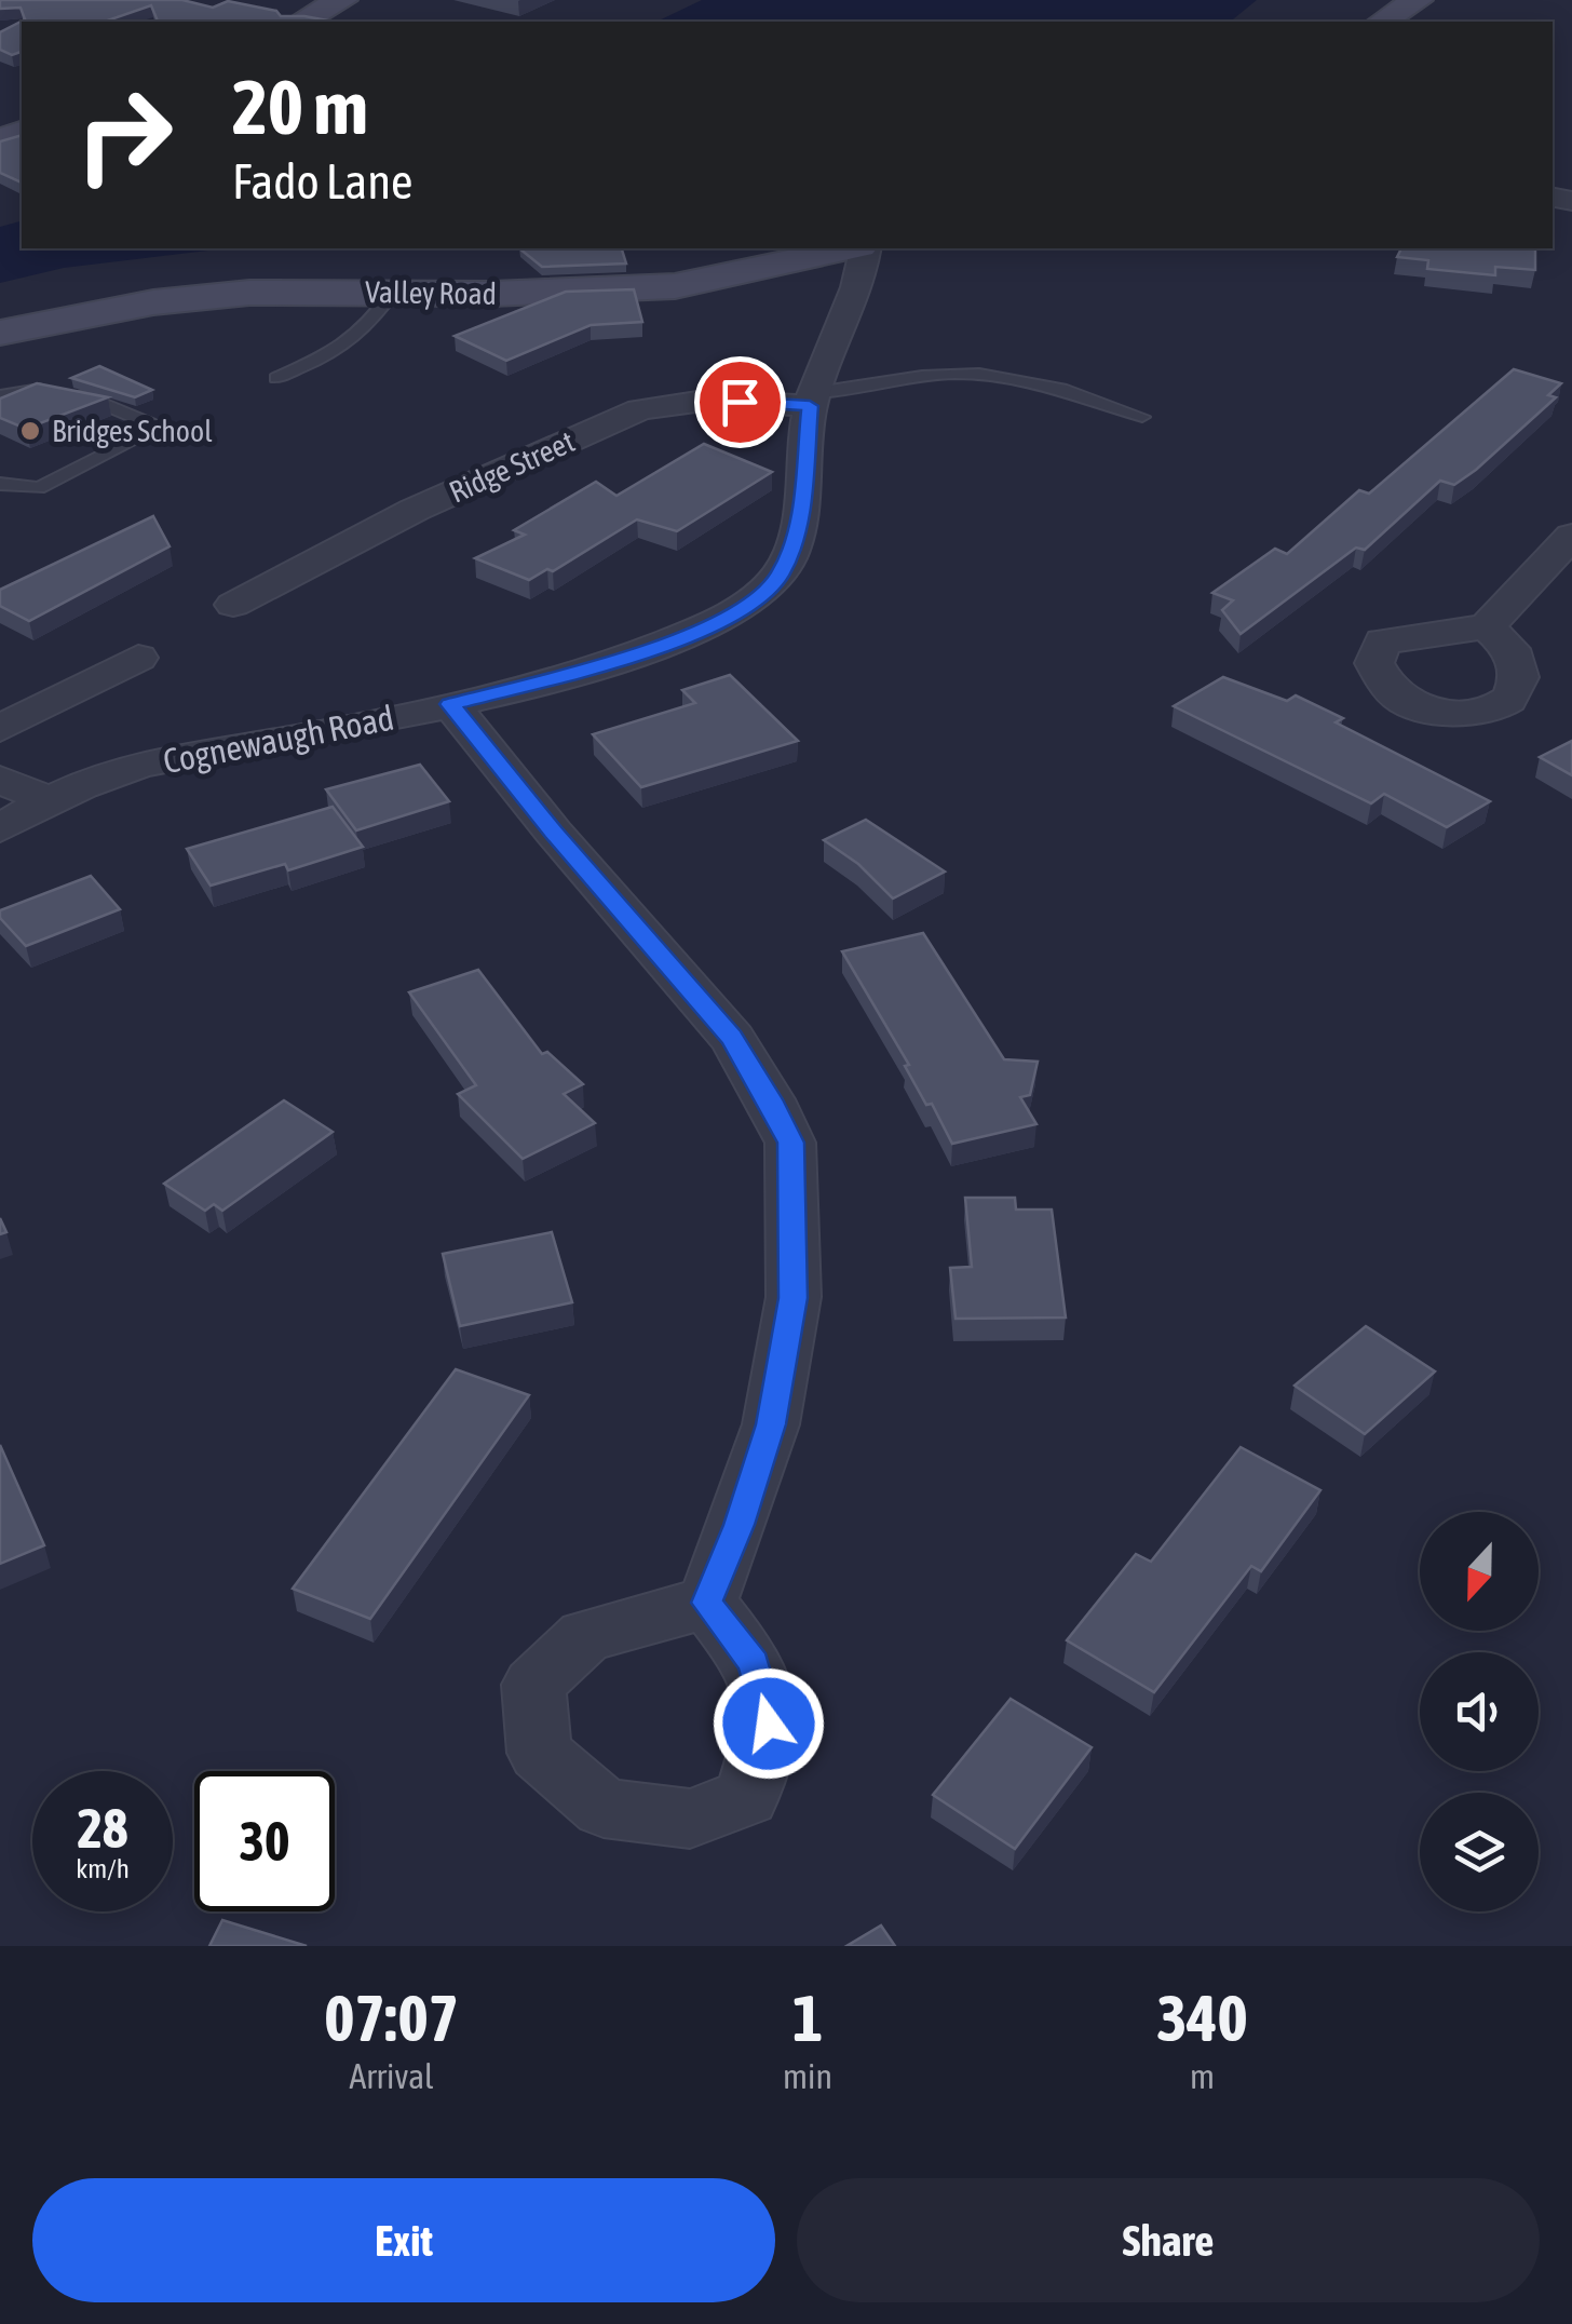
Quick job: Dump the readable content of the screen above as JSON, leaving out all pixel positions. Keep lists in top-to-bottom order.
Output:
{
  "streets": {
    "main road": ["Valley Road"],
    "street": ["Ridge Street", "Cognewaugh Road"]
  },
  "crossings": [
    ["Ridge Street", "Cognewaugh Road"]
  ],
  "places": ["Bridges School"],
  "north": "bottom",
  "page": {
    "turn": ["20 m", "Fado Lane"],
    "speed": "28 km/h",
    "limit": "30",
    "eta": [
      "07:07",
      "Arrival",
      "1",
      "min",
      "340",
      "m"
    ],
    "buttons": ["Exit", "Share"]
  }
}
